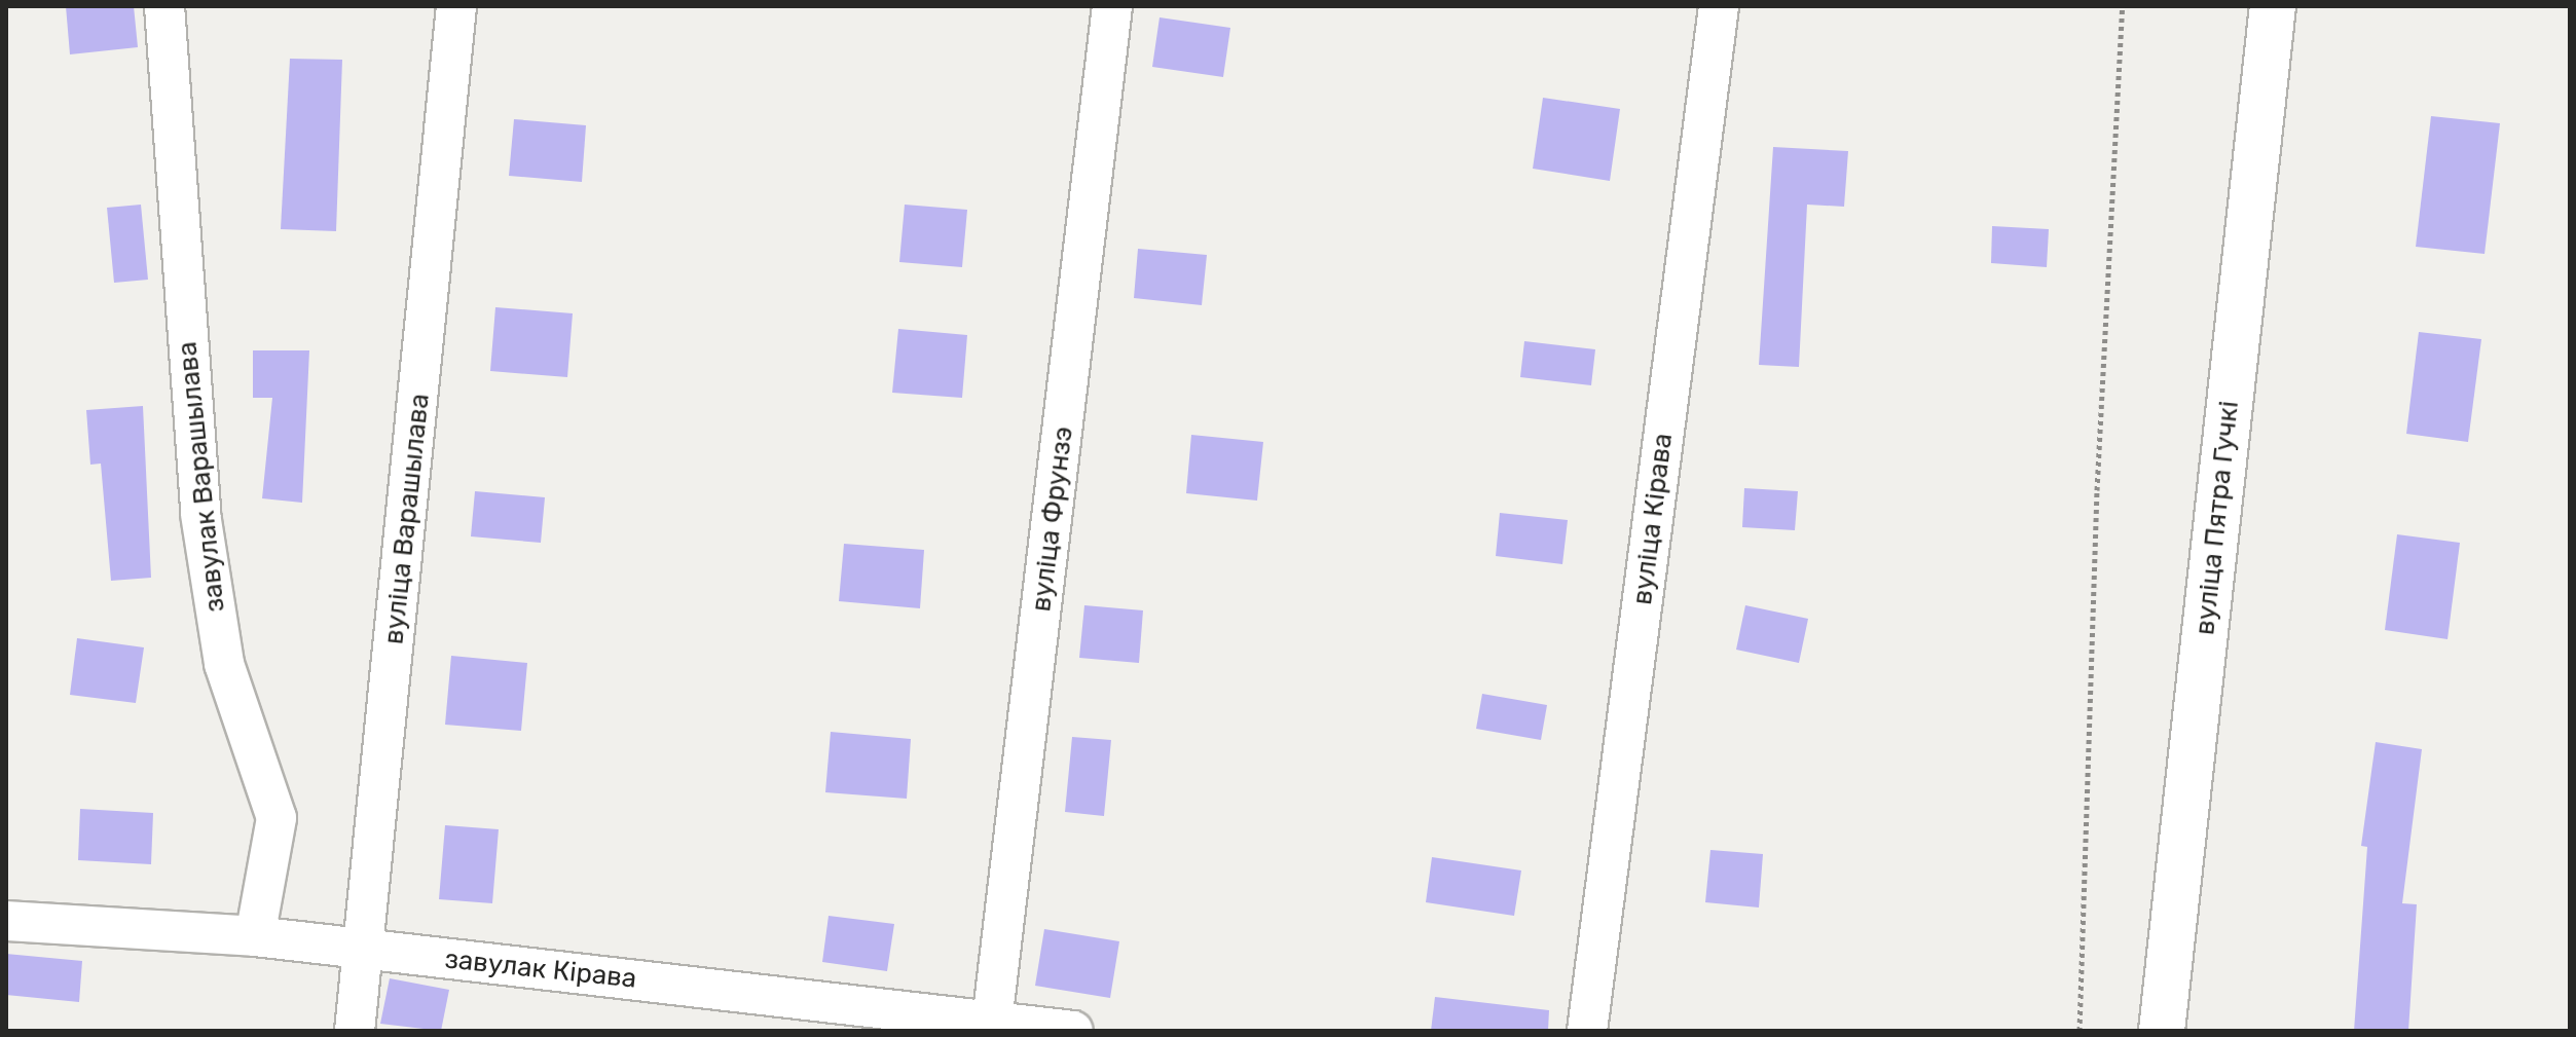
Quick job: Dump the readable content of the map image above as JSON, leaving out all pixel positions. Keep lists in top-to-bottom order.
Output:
{
  "streets": {
    "street": [
      "завулак Варашылава",
      "вуліца Пятра Гучкі",
      "вуліца Варашылава",
      "вуліца Фрунзэ",
      "вуліца Кірава",
      "завулак Кірава"
    ]
  },
  "crossings": [
    ["завулак Варашылава", "завулак Кірава"],
    ["вуліца Варашылава", "завулак Кірава"],
    ["вуліца Фрунзэ", "завулак Кірава"]
  ]
}
